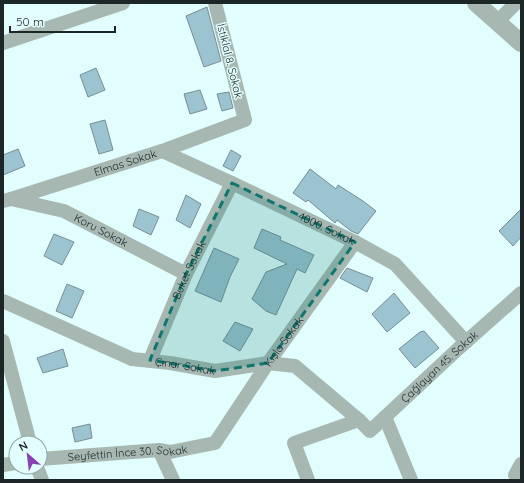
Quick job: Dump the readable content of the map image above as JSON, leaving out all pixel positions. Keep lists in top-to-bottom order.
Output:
{
  "streets": {
    "street": [
      "İstiklal 8. Sokak",
      "Elmas Sokak",
      "4000. Sokak",
      "Koru Sokak",
      "Buket Sokak",
      "Kışla Sokak",
      "Çınar Sokak",
      "Çağlayan 45. Sokak",
      "Seyfettin İnce 30. Sokak"
    ]
  },
  "crossings": [
    ["İstiklal 8. Sokak", "Elmas Sokak"],
    ["Elmas Sokak", "4000. Sokak"],
    ["Elmas Sokak", "Koru Sokak"],
    ["4000. Sokak", "Buket Sokak"],
    ["4000. Sokak", "Kışla Sokak"],
    ["4000. Sokak", "Çağlayan 45. Sokak"],
    ["Koru Sokak", "Buket Sokak"],
    ["Buket Sokak", "Çınar Sokak"],
    ["Kışla Sokak", "Çınar Sokak"],
    ["Kışla Sokak", "Seyfettin İnce 30. Sokak"],
    ["Çınar Sokak", "Çağlayan 45. Sokak"]
  ],
  "scale_bar": "50 m",
  "north": "top left"
}
